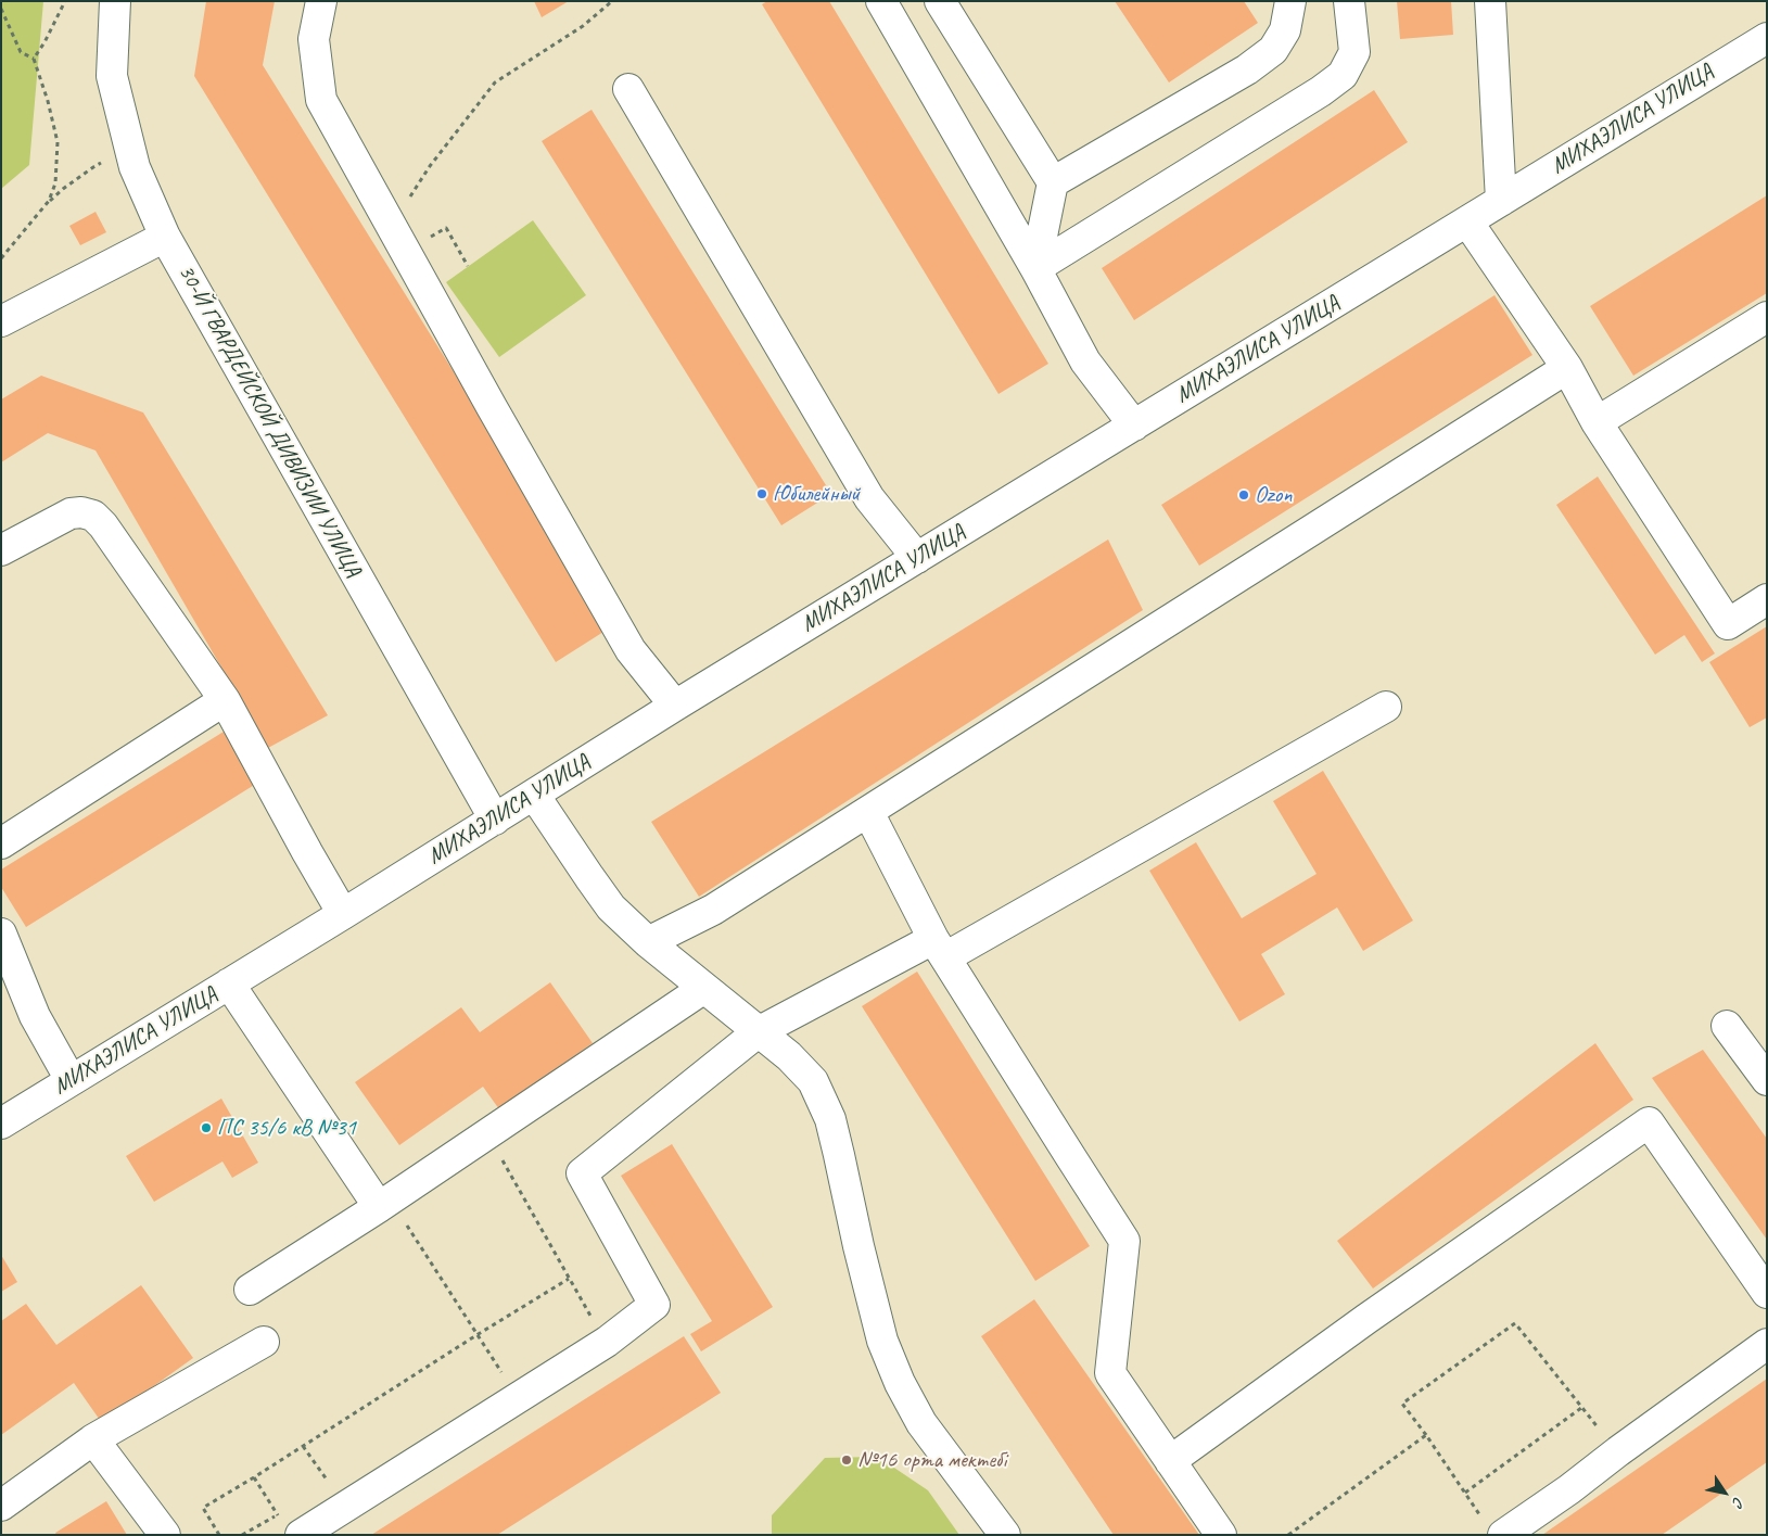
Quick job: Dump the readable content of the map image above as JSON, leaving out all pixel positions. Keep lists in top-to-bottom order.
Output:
{
  "streets": {
    "street": ["МИХАЭЛИСА УЛИЦА", "30-Й ГВАРДЕЙСКОЙ ДИВИЗИИ УЛИЦА"]
  },
  "crossings": [
    ["МИХАЭЛИСА УЛИЦА", "30-Й ГВАРДЕЙСКОЙ ДИВИЗИИ УЛИЦА"]
  ],
  "places": [
    "Юбилейный",
    "Ozon",
    "ПС 35/6 кВ №31",
    "№16 орта мектебі"
  ],
  "north": "bottom right"
}
